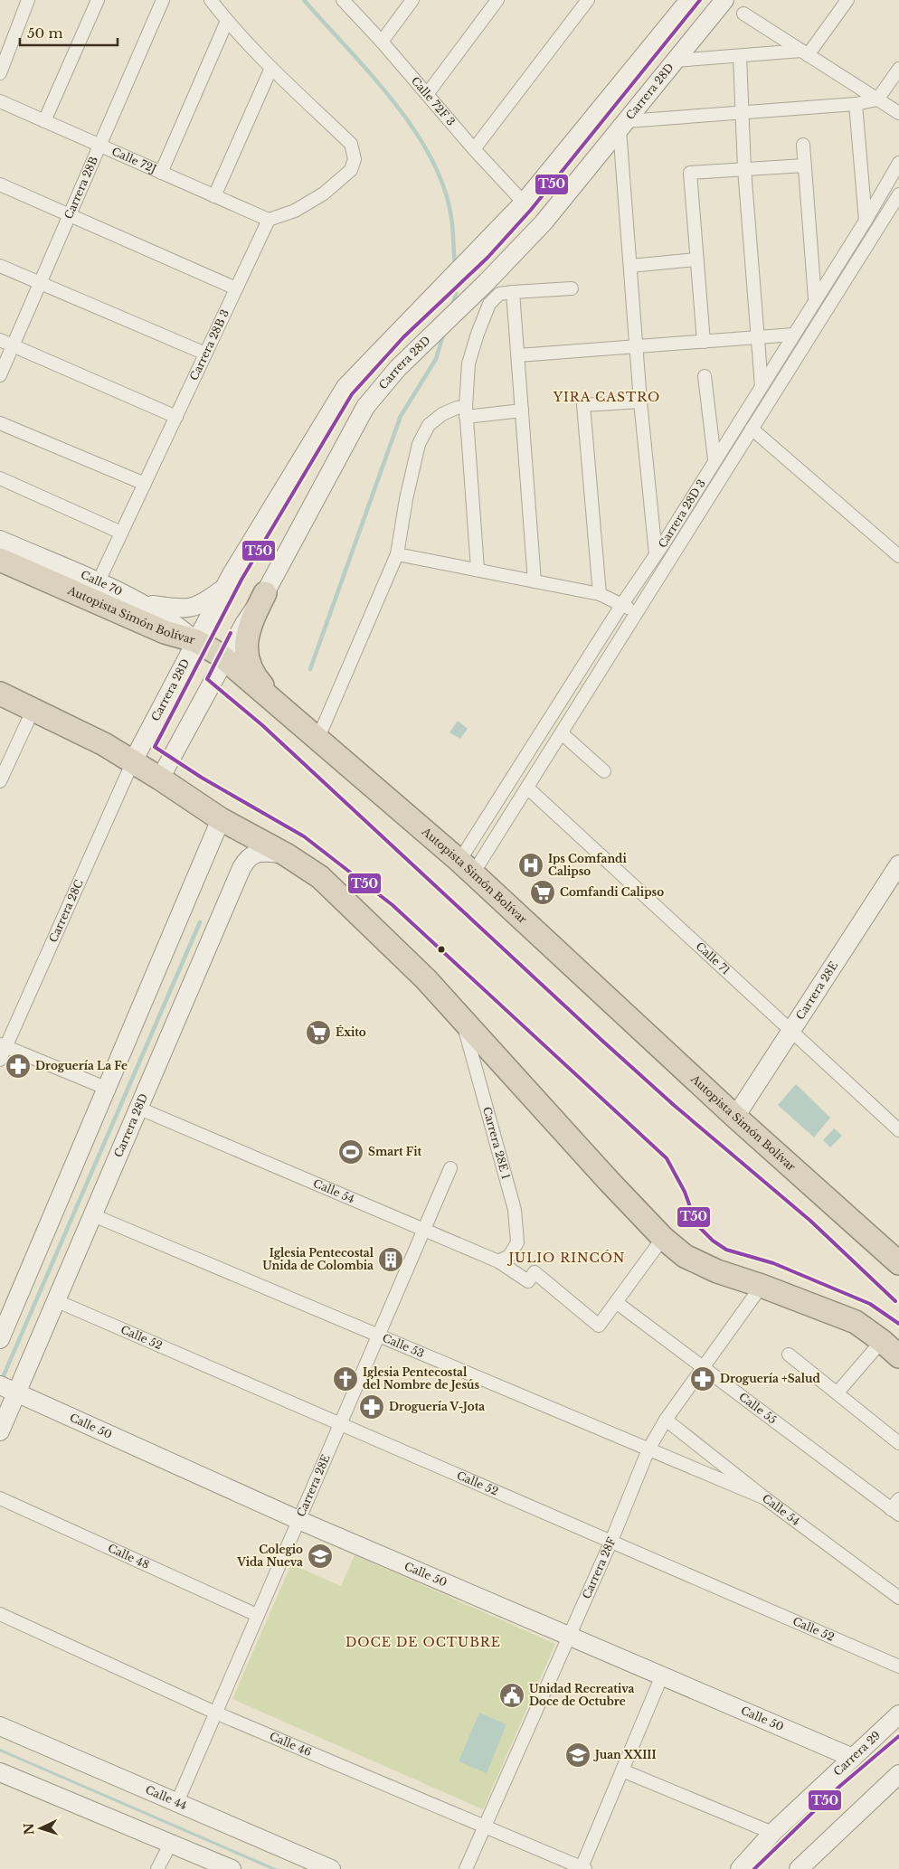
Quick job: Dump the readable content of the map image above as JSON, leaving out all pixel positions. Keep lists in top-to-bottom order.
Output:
{
  "streets": {
    "highway": ["Autopista Simón Bolívar"],
    "street": [
      "Carrera 28D",
      "Calle 72F 3",
      "Calle 72J",
      "Carrera 28B",
      "Carrera 28B 3",
      "Carrera 28D 3",
      "Calle 70",
      "Carrera 28C",
      "Calle 71",
      "Carrera 28E",
      "Carrera 28E 1",
      "Calle 54",
      "Calle 52",
      "Calle 53",
      "Calle 55",
      "Calle 50",
      "Calle 48",
      "Carrera 28F",
      "Calle 46",
      "Carrera 29",
      "Calle 44"
    ]
  },
  "crossings": [
    ["Carrera 28D", "Calle 72F 3"],
    ["Carrera 28D", "Calle 70"],
    ["Carrera 28D", "Autopista Simón Bolívar"],
    ["Carrera 28D", "Carrera 28C"],
    ["Carrera 28D", "Calle 54"],
    ["Carrera 28D", "Calle 52"],
    ["Carrera 28D", "Calle 53"],
    ["Carrera 28D", "Calle 50"],
    ["Calle 72J", "Carrera 28B"],
    ["Calle 72J", "Carrera 28B 3"],
    ["Carrera 28B 3", "Calle 70"],
    ["Carrera 28D 3", "Autopista Simón Bolívar"],
    ["Carrera 28D 3", "Calle 71"],
    ["Calle 70", "Autopista Simón Bolívar"],
    ["Autopista Simón Bolívar", "Carrera 28E"],
    ["Calle 71", "Carrera 28E"],
    ["Carrera 28E", "Calle 54"],
    ["Carrera 28E", "Calle 52"],
    ["Carrera 28E", "Calle 53"],
    ["Carrera 28E", "Calle 50"],
    ["Carrera 28E", "Calle 48"],
    ["Carrera 28E", "Calle 46"],
    ["Carrera 28E", "Calle 44"],
    ["Carrera 28E 1", "Calle 54"],
    ["Calle 54", "Calle 53"],
    ["Calle 54", "Calle 55"],
    ["Calle 54", "Carrera 28F"],
    ["Calle 52", "Carrera 28F"],
    ["Calle 53", "Carrera 28F"],
    ["Calle 55", "Carrera 28F"],
    ["Calle 50", "Carrera 28F"],
    ["Calle 50", "Carrera 29"],
    ["Carrera 28F", "Calle 46"]
  ],
  "districts": ["YIRA CASTRO", "JULIO RINCÓN", "DOCE DE OCTUBRE"],
  "places": {
    "hospital": ["Ips Comfandi Calipso"],
    "supermarket": ["Comfandi Calipso", "Éxito"],
    "pharmacy": ["Droguería La Fe", "Droguería +Salud", "Droguería V-Jota"],
    "sports": ["Smart Fit"],
    "building": ["Iglesia Pentecostal Unida de Colombia"],
    "church": ["Iglesia Pentecostal del Nombre de Jesús"],
    "school or university": ["Colegio Vida Nueva", "Juan XXIII"],
    "public building": ["Unidad Recreativa Doce de Octubre"]
  },
  "lines": ["transit line T50"],
  "scale_bar": "50 m",
  "north": "left"
}
